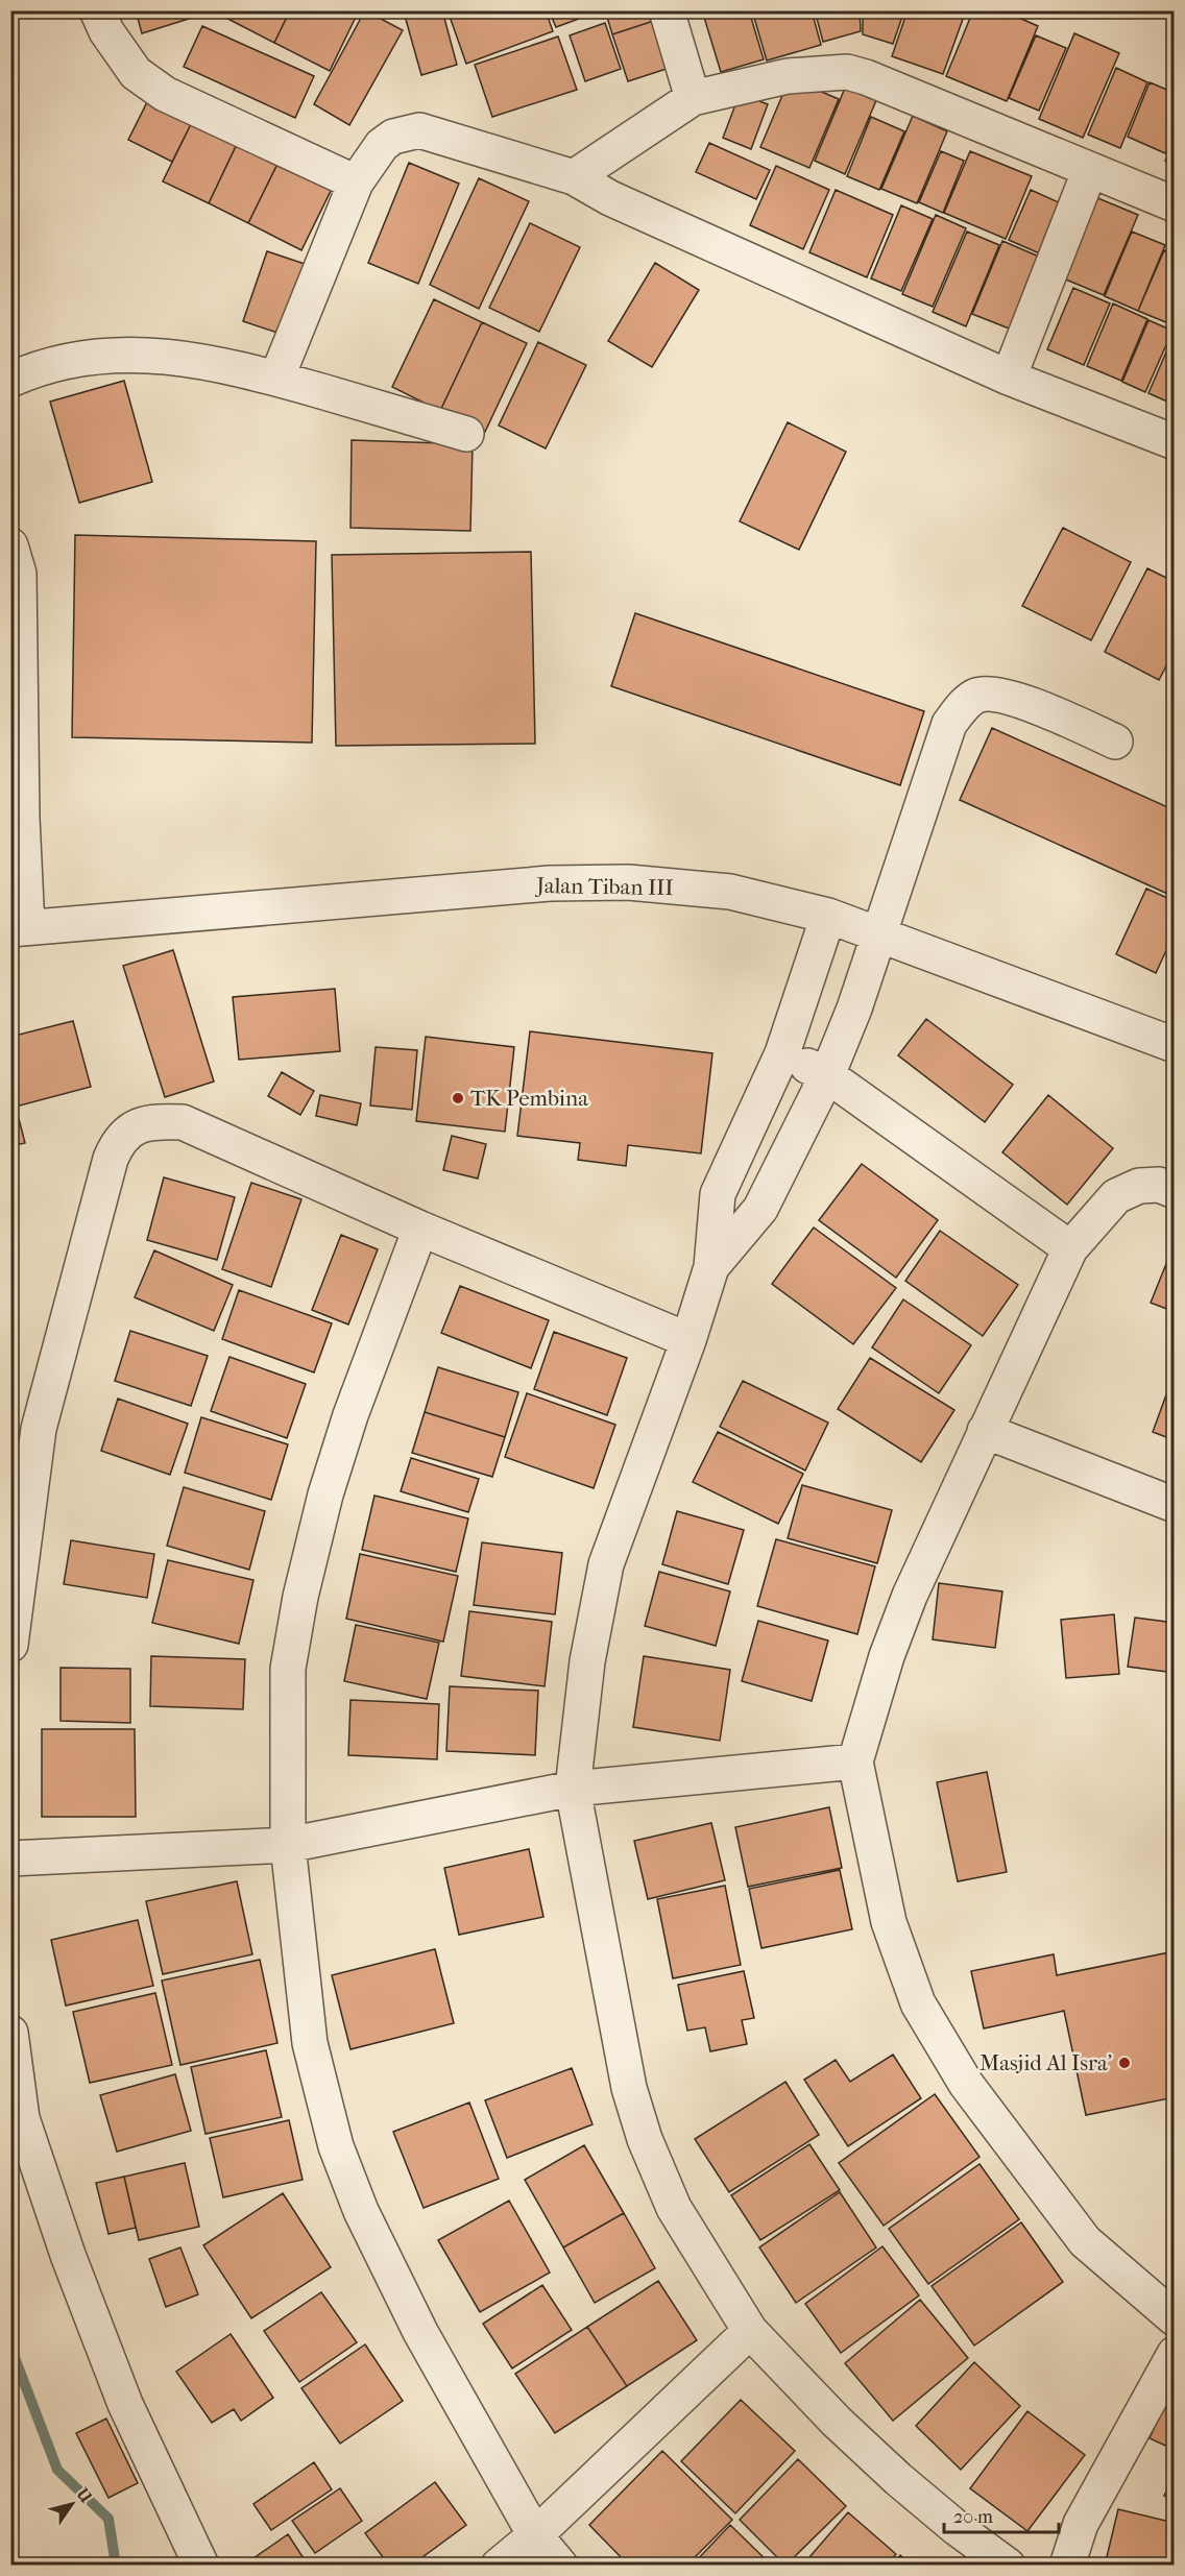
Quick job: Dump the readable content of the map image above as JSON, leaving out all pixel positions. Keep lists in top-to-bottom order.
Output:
{
  "streets": {
    "street": ["Jalan Tiban III"]
  },
  "places": ["TK Pembina", "Masjid Al Isra'"],
  "scale_bar": "20 m",
  "north": "top right"
}
